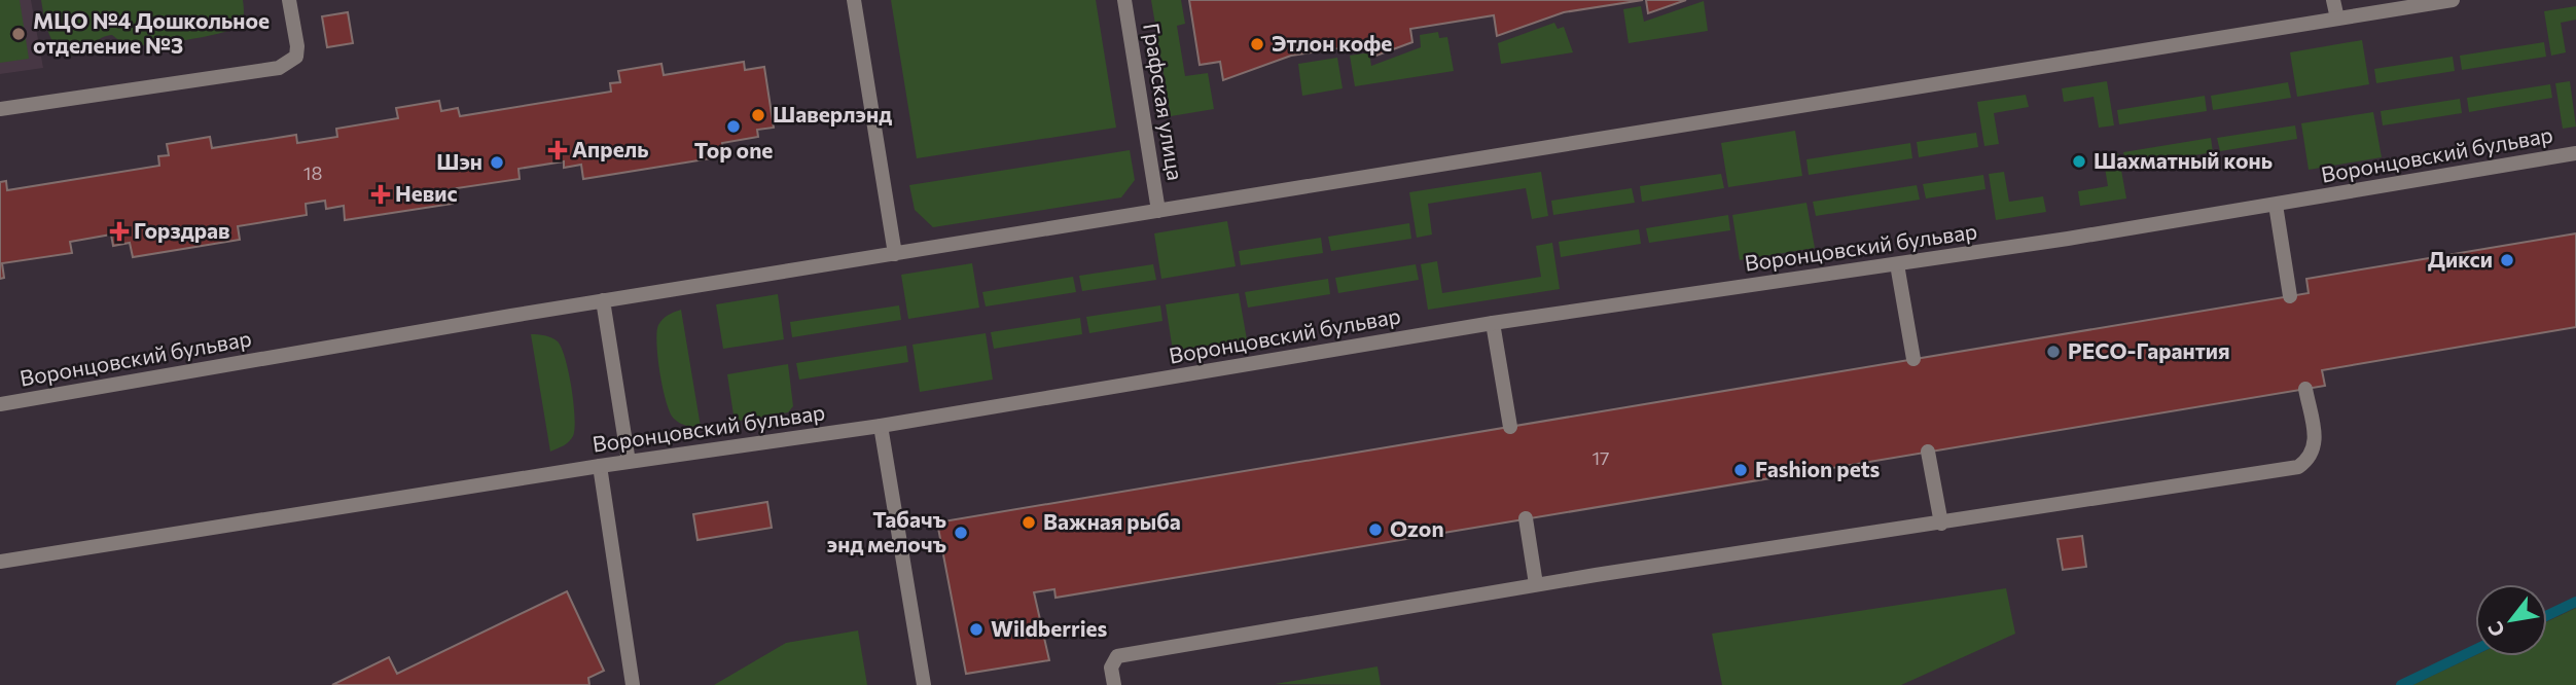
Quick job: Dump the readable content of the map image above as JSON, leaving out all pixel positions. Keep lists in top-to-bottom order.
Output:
{
  "streets": {
    "street": ["Графская улица", "Воронцовский бульвар"]
  },
  "crossings": [
    ["Графская улица", "Воронцовский бульвар"]
  ],
  "places": {
    "other": [
      "МЦО №4 Дошкольное отделение №3",
      "Этлон кофе",
      "Шаверлэнд",
      "Top one",
      "Шахматный конь",
      "Шэн",
      "Дикси",
      "РЕСО-Гарантия",
      "Fashion pets",
      "Важная рыба",
      "Ozon",
      "Табачъ энд мелочъ",
      "Wildberries"
    ],
    "health": ["Апрель", "Невис", "Горздрав"]
  },
  "house_numbers": ["18", "17"],
  "north": "bottom left"
}
